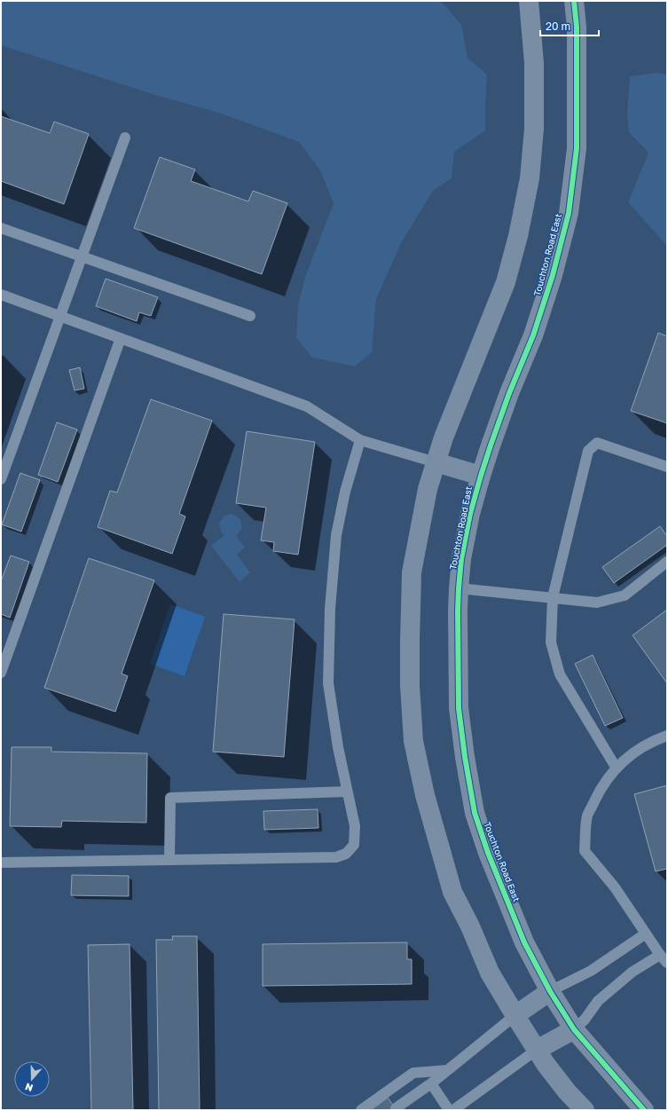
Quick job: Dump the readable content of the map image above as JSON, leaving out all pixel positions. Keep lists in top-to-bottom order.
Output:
{
  "streets": {
    "street": ["Touchton Road East"]
  },
  "scale_bar": "20 m",
  "north": "bottom"
}
